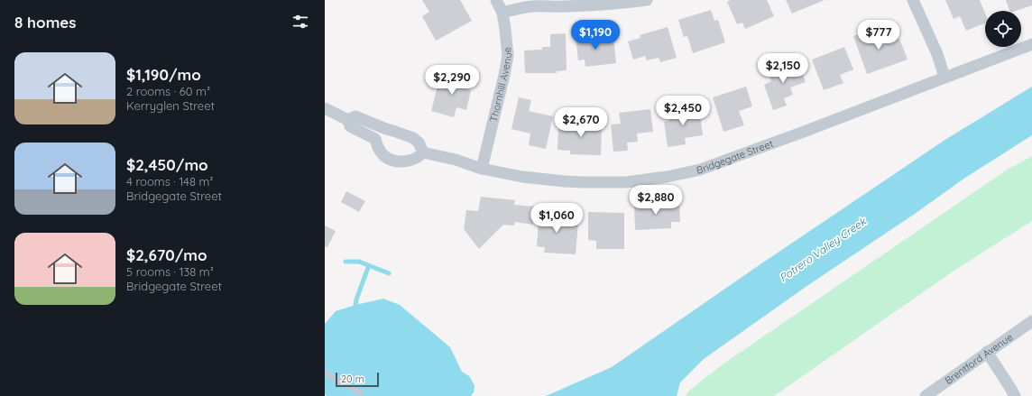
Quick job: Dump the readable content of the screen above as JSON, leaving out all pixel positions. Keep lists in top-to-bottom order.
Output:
{
  "streets": {
    "street": ["Thornhill Avenue", "Bridgegate Street", "Brentford Avenue"]
  },
  "crossings": [
    ["Thornhill Avenue", "Bridgegate Street"]
  ],
  "water": ["Potrero Valley Creek"],
  "scale_bar": "20 m",
  "page": {
    "heading": "8 homes",
    "price": [
      "$1,190",
      "$777",
      "$2,150",
      "$2,290",
      "$2,450",
      "$2,670",
      "$2,880",
      "$1,060"
    ],
    "list": [
      {
        "name": "$1,190/mo",
        "note": "2 rooms · 60 m² · Kerryglen Street"
      },
      {
        "name": "$2,450/mo",
        "note": "4 rooms · 148 m² · Bridgegate Street"
      },
      {
        "name": "$2,670/mo",
        "note": "5 rooms · 138 m² · Bridgegate Street"
      }
    ],
    "scale": "20 m"
  }
}
